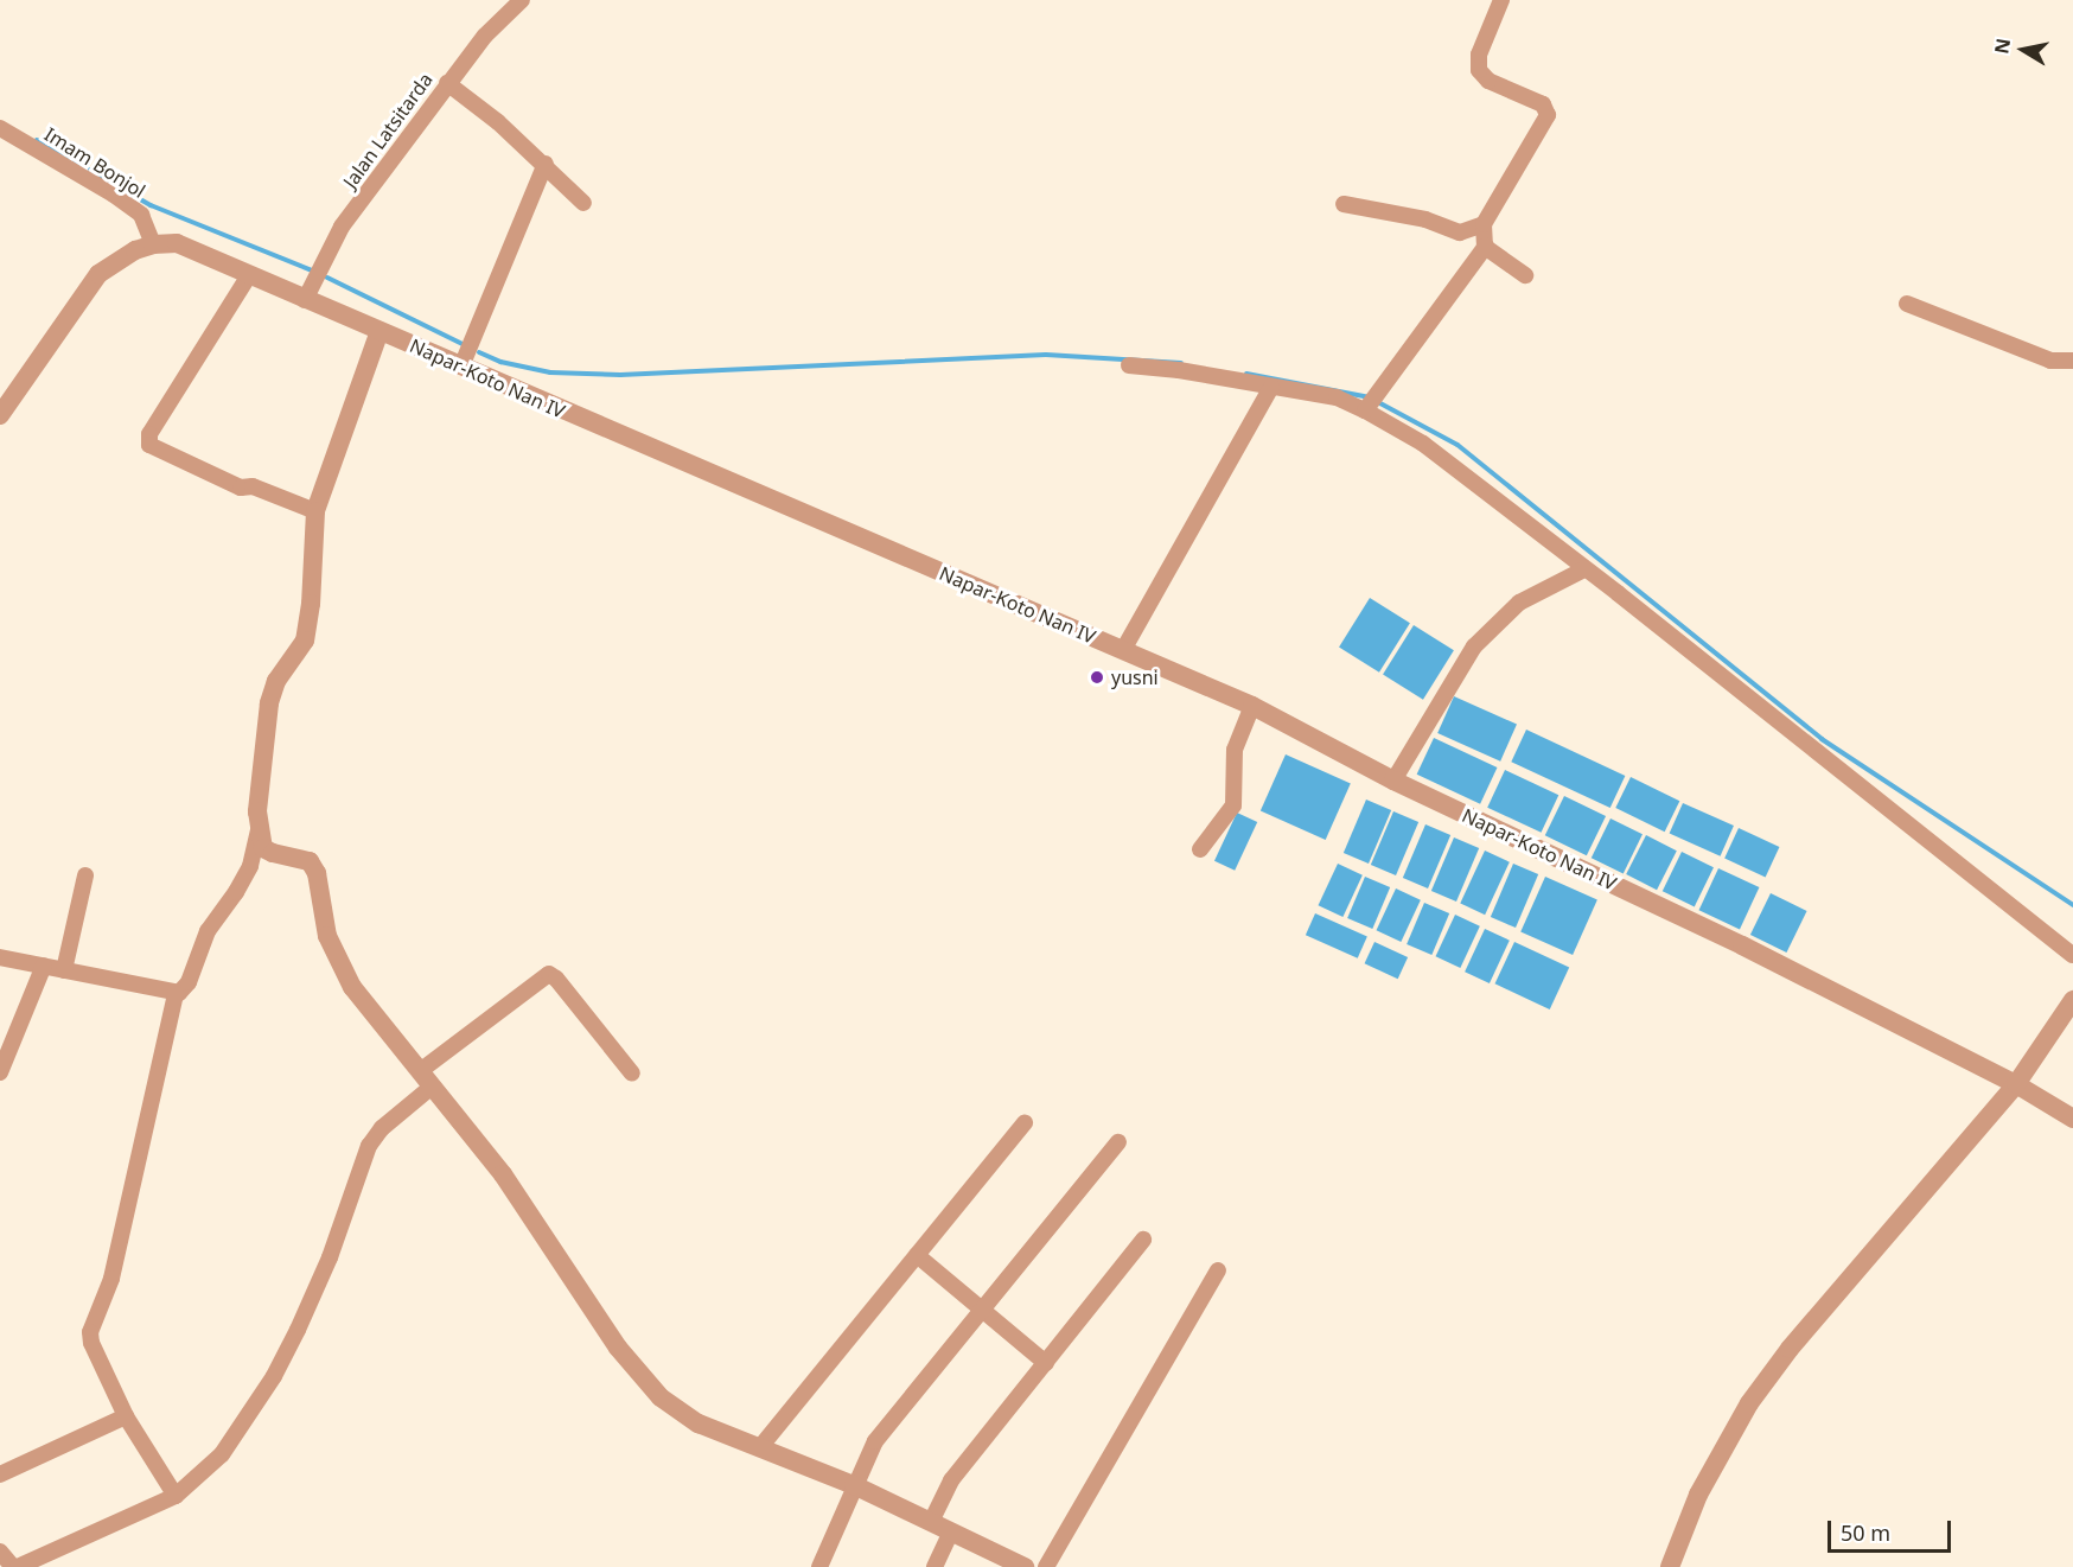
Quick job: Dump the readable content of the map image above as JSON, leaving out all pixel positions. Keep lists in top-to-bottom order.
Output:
{
  "streets": {
    "street": ["Jalan Latsitarda", "Imam Bonjol", "Napar-Koto Nan IV"]
  },
  "crossings": [
    ["Jalan Latsitarda", "Napar-Koto Nan IV"],
    ["Imam Bonjol", "Napar-Koto Nan IV"]
  ],
  "places": ["yusni"],
  "scale_bar": "50 m",
  "north": "left"
}
